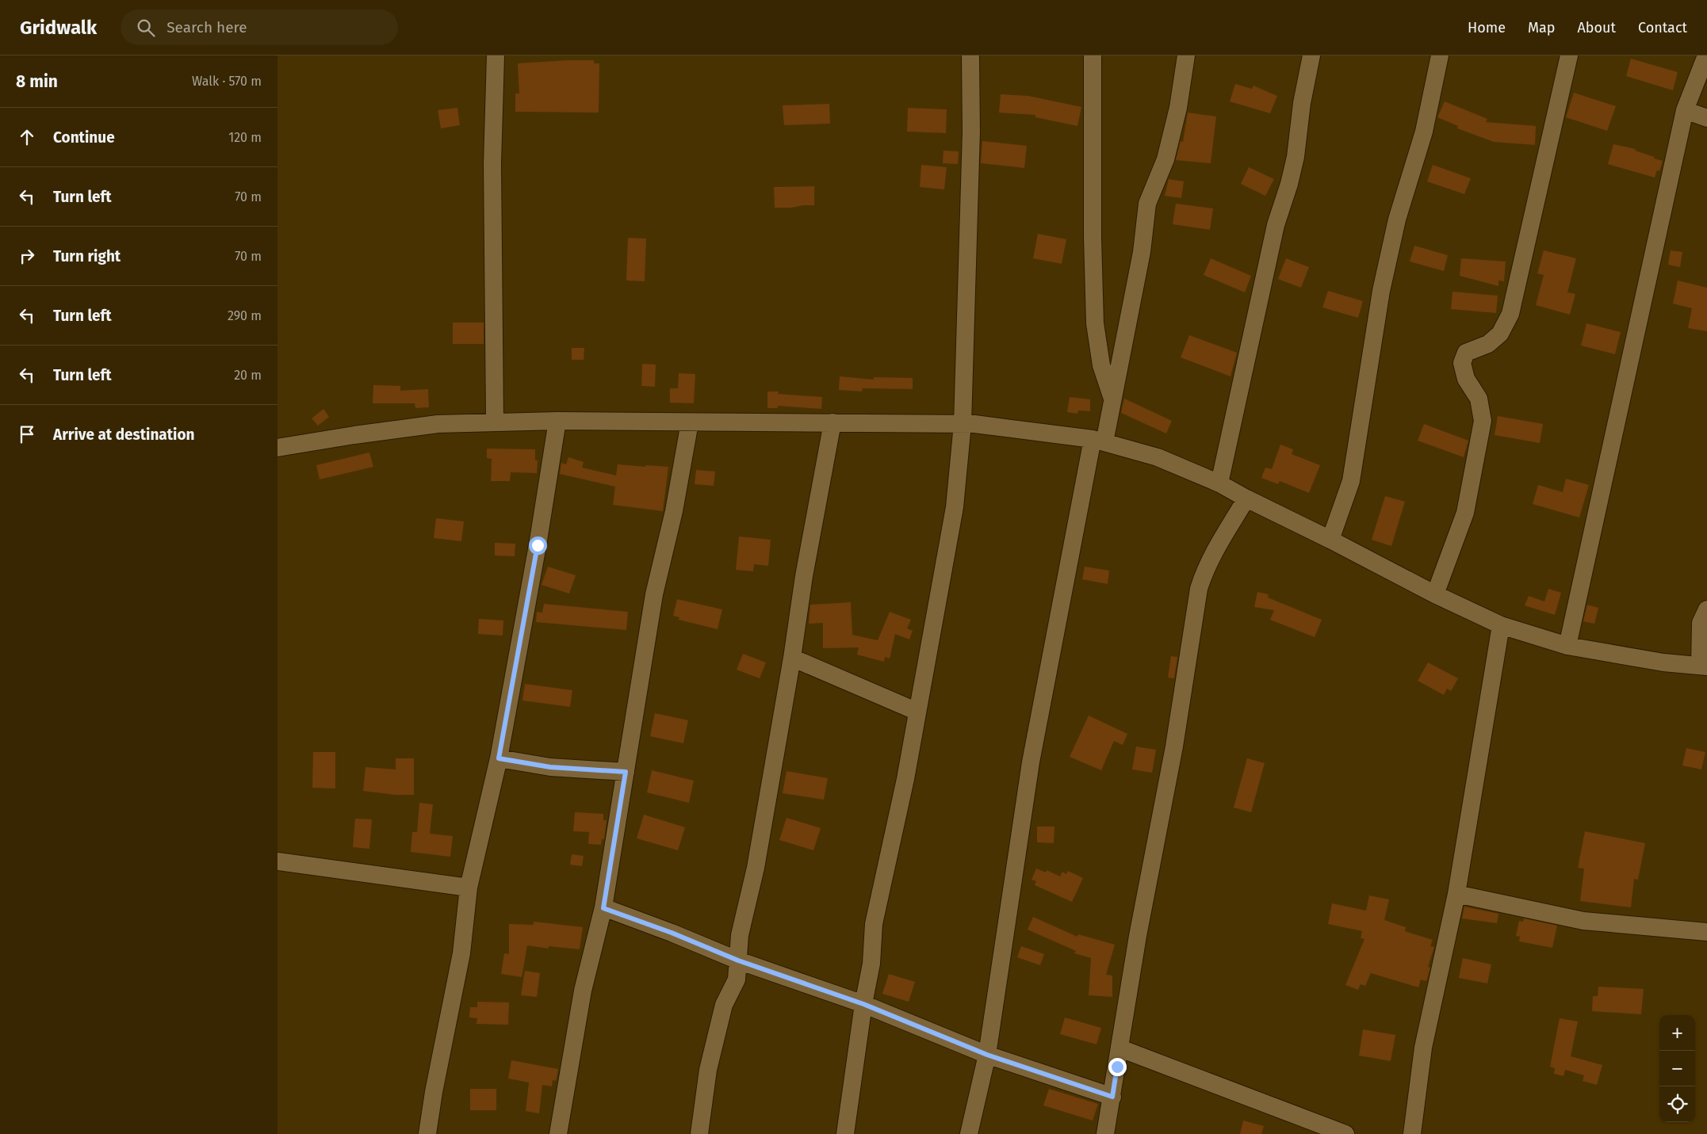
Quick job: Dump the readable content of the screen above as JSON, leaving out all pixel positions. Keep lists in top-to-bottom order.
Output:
{
  "page": {
    "header": "Gridwalk",
    "search": "Search here",
    "nav": [
      "Home",
      "Map",
      "About",
      "Contact"
    ],
    "heading": ["8 min", "Walk · 570 m"],
    "list": [
      ["Continue", "120 m"],
      ["Turn left", "70 m"],
      ["Turn right", "70 m"],
      ["Turn left", "290 m"],
      ["Turn left", "20 m"],
      "Arrive at destination"
    ],
    "map_buttons": ["+", "−"]
  }
}
